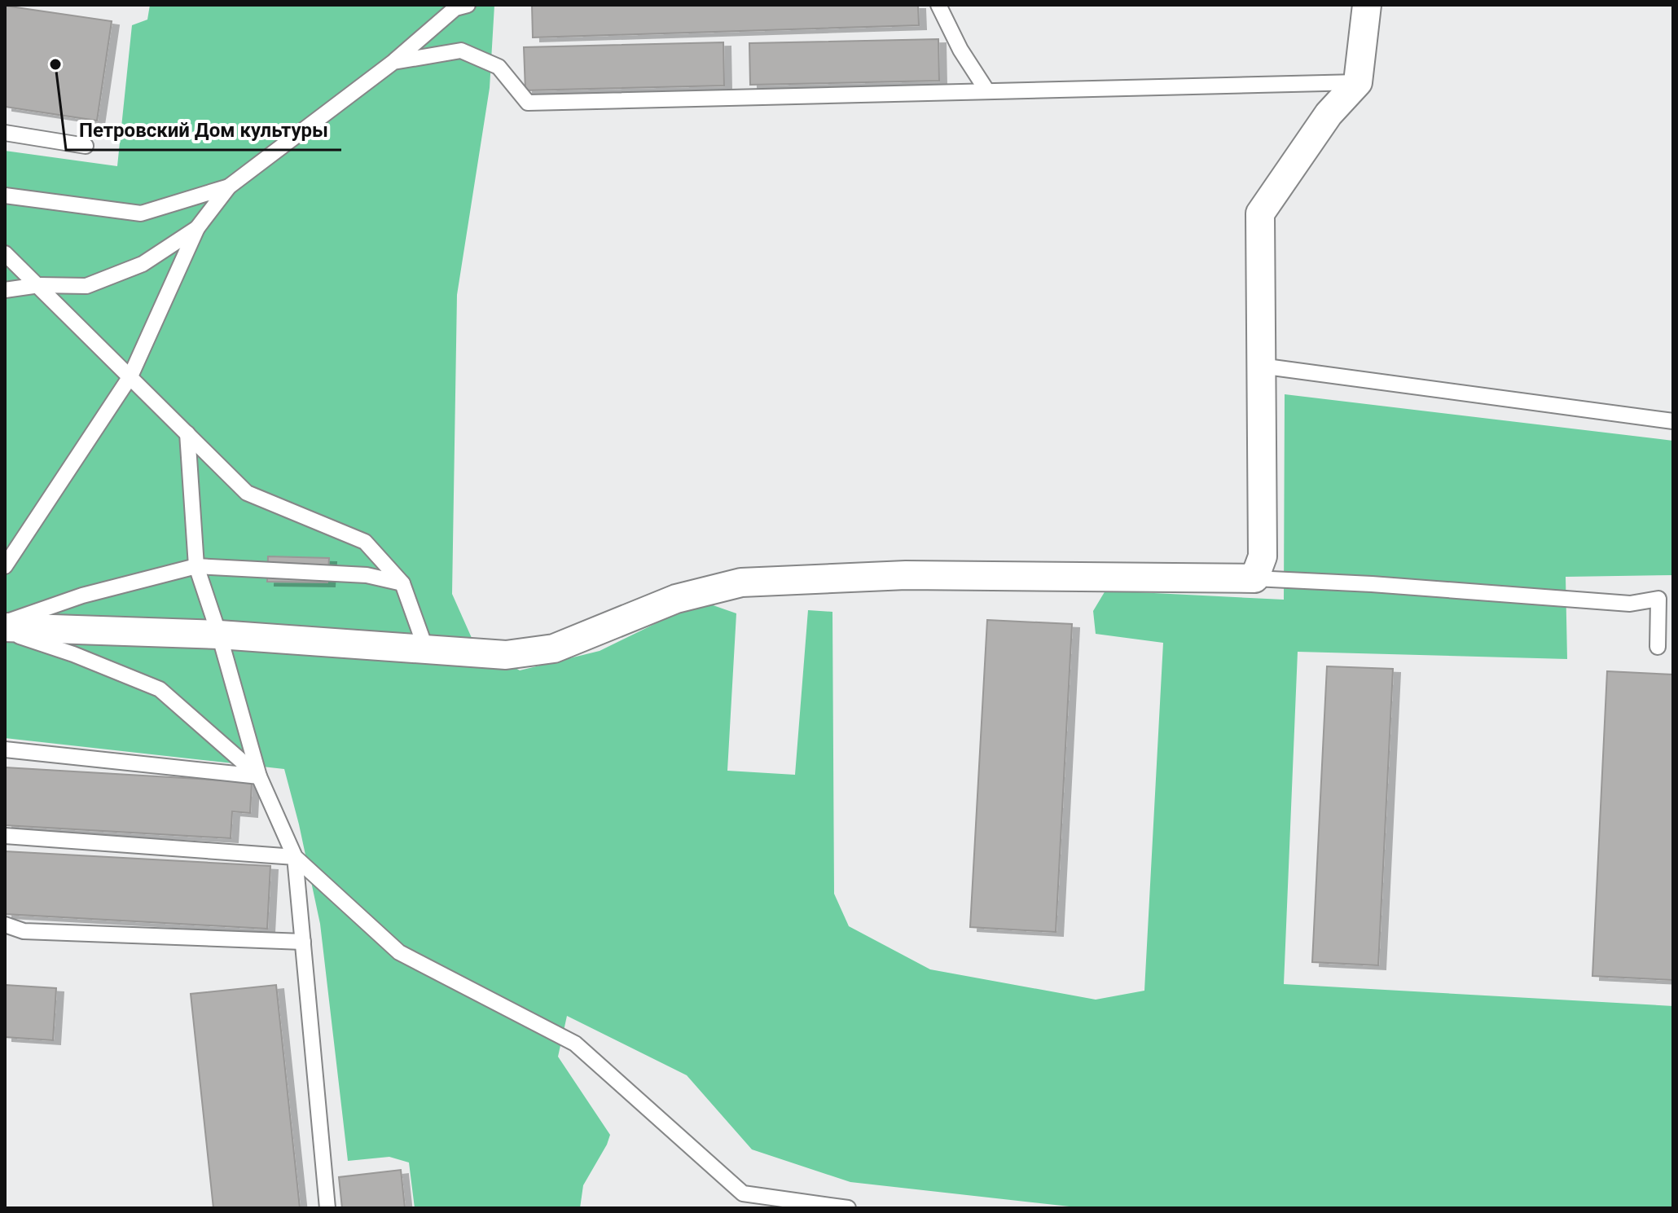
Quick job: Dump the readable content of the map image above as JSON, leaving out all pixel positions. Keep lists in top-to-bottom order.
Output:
{
  "places": ["Петровский Дом культуры"]
}
